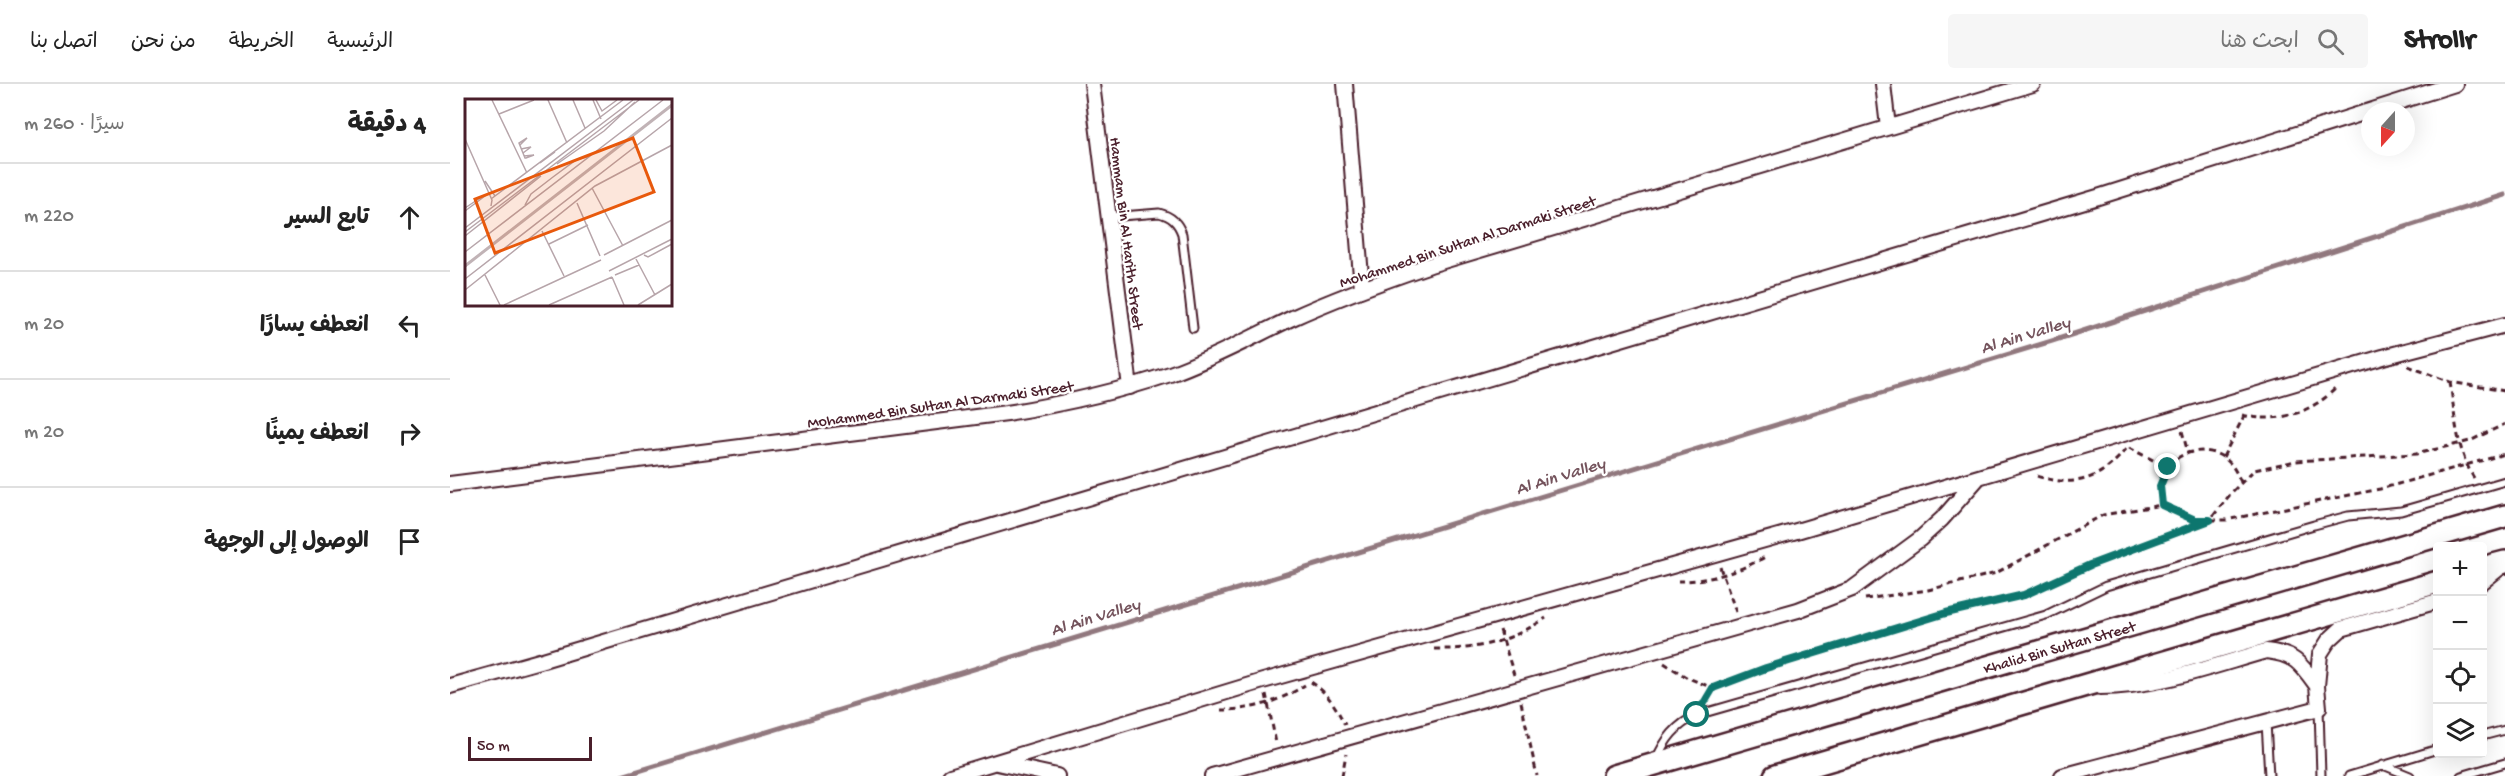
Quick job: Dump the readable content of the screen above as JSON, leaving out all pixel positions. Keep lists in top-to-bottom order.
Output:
{
  "streets": {
    "main road": ["Khalid Bin Sultan Street"],
    "street": ["Hammam Bin Al Harith Street", "Mohammed Bin Sultan Al Darmaki Street"]
  },
  "crossings": [
    ["Hammam Bin Al Harith Street", "Mohammed Bin Sultan Al Darmaki Street"]
  ],
  "water": ["Al Ain Valley"],
  "scale_bar": "50 m",
  "north": "bottom",
  "page": {
    "header": "Strollr",
    "search": "ابحث هنا",
    "nav": [
      "الرئيسية",
      "الخريطة",
      "من نحن",
      "اتصل بنا"
    ],
    "heading": ["4 دقيقة", "سيرًا · 260 m"],
    "list": [
      ["تابع السير", "220 m"],
      ["انعطف يسارًا", "20 m"],
      ["انعطف يمينًا", "20 m"],
      "الوصول إلى الوجهة"
    ],
    "map_buttons": ["+", "−"],
    "scale": "50 m"
  }
}
